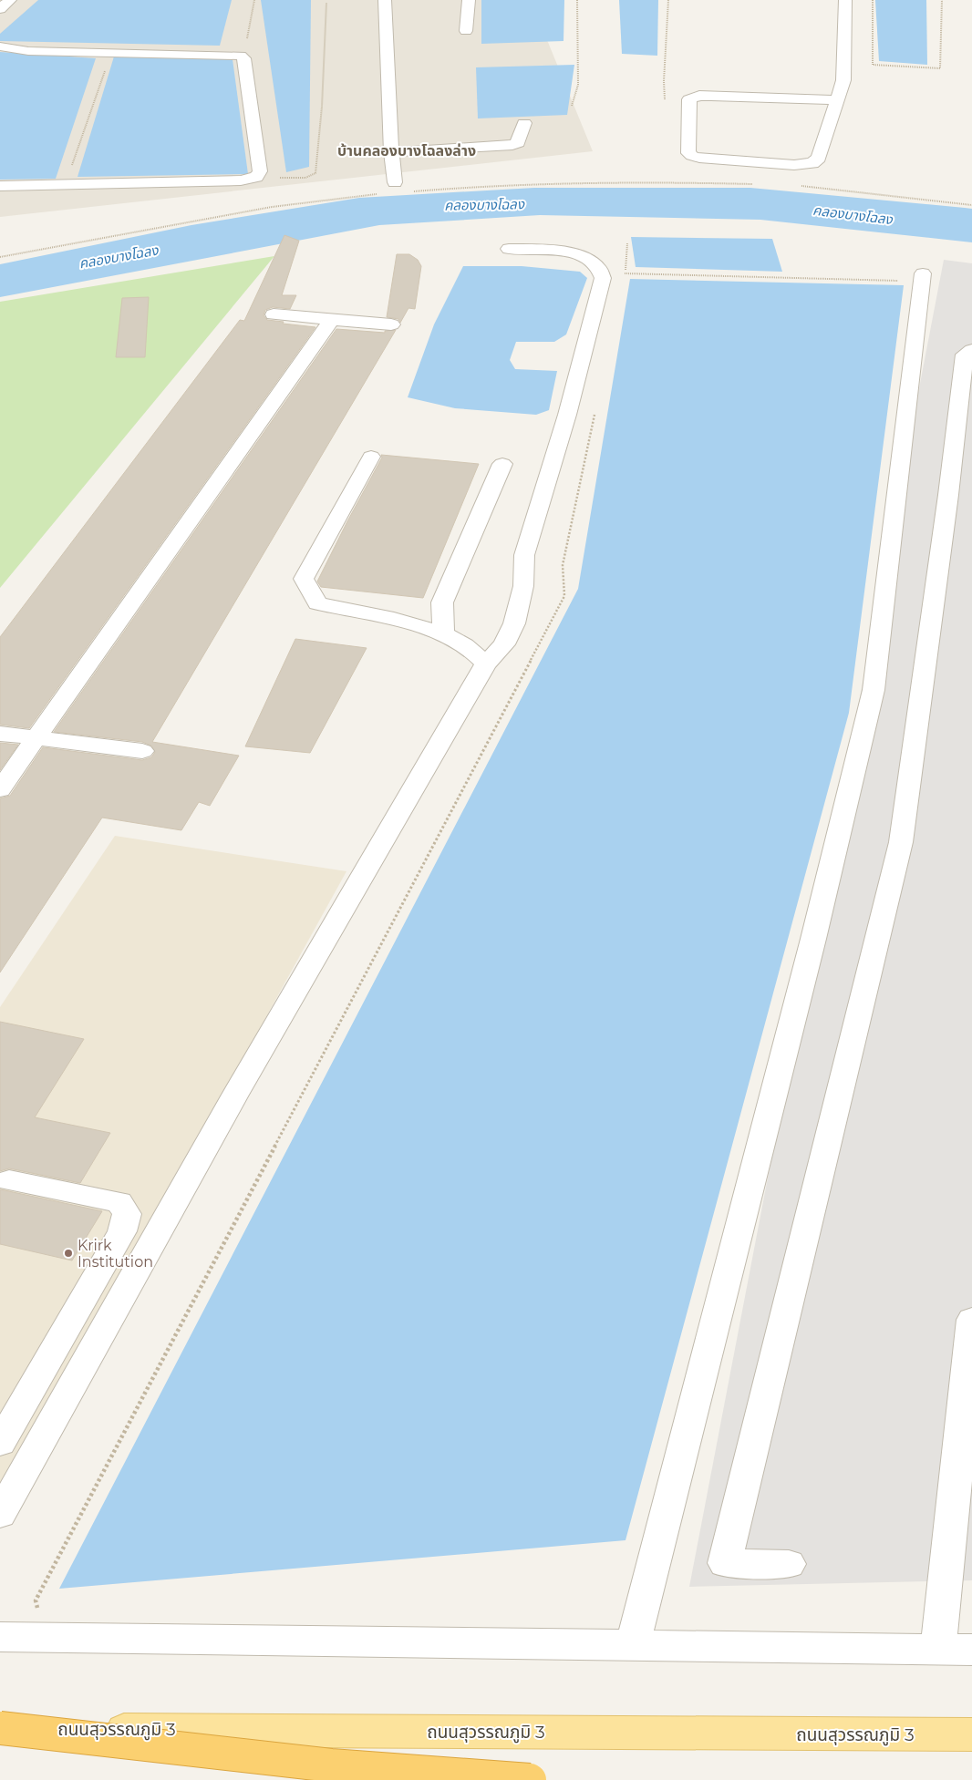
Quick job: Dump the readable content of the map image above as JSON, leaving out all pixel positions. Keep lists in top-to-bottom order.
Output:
{
  "streets": {
    "main road": ["ถนนสุวรรณภูมิ 3"]
  },
  "districts": ["บ้านคลองบางโฉลงล่าง"],
  "water": ["คลองบางโฉลง"],
  "places": ["Krirk Institution"]
}
